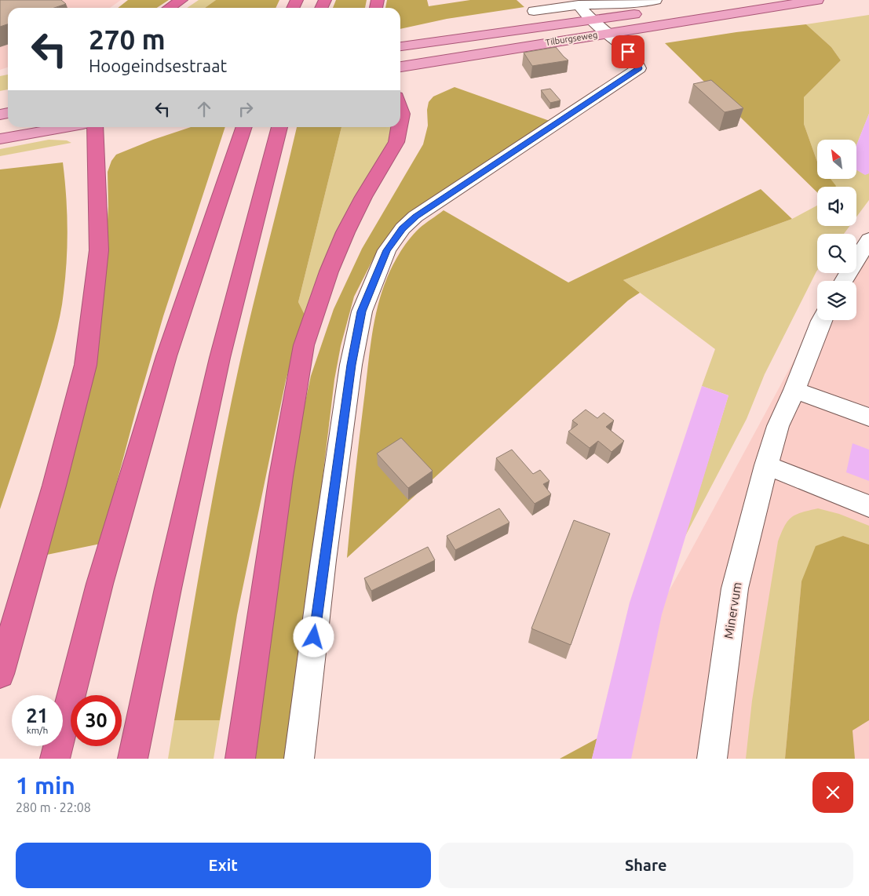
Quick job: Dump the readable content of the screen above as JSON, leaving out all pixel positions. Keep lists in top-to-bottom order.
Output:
{
  "streets": {
    "main road": ["Tilburgseweg"],
    "street": ["Minervum"]
  },
  "north": "top left",
  "page": {
    "turn": ["270 m", "Hoogeindsestraat"],
    "speed": "21 km/h",
    "limit": "30",
    "heading": ["1 min", "280 m · 22:08"],
    "buttons": ["Exit", "Share"]
  }
}
